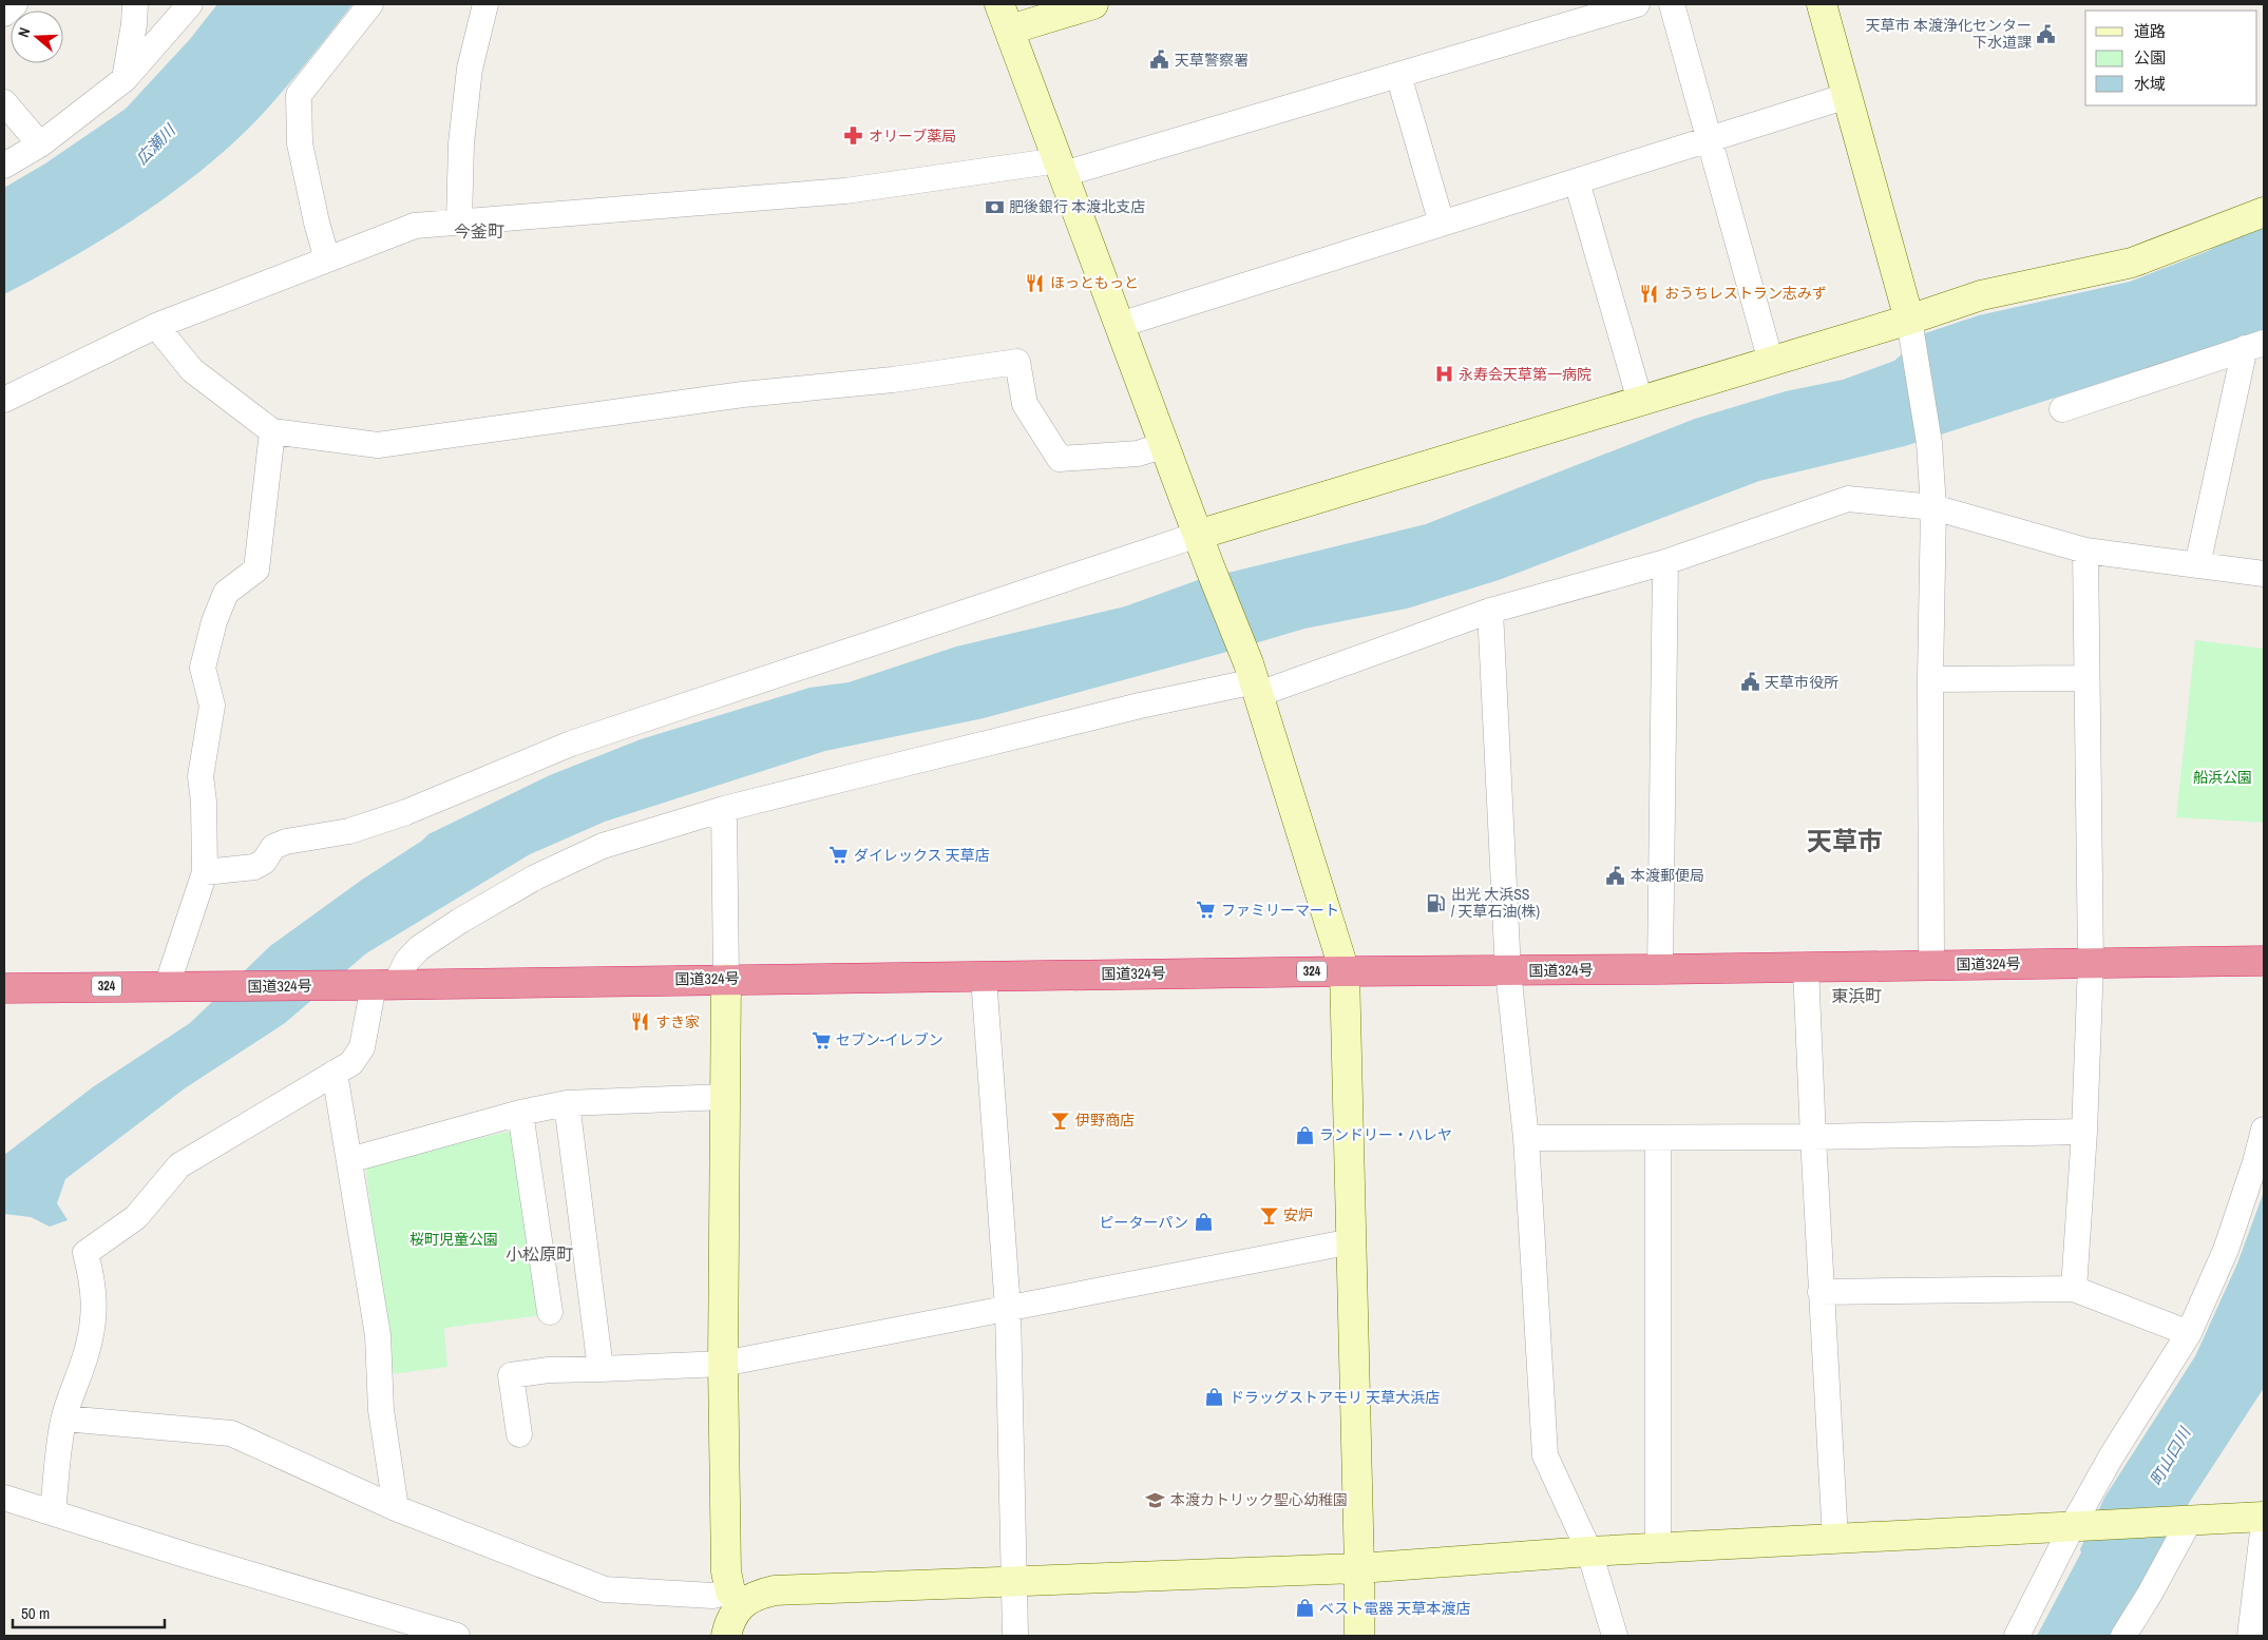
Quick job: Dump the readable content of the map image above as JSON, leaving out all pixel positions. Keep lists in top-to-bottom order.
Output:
{
  "streets": {
    "highway": ["国道324号", "324"]
  },
  "districts": [
    "今釜町",
    "天草市",
    "東浜町",
    "小松原町"
  ],
  "water": ["広瀬川", "町山口川"],
  "parks": ["船浜公園", "桜町児童公園"],
  "places": {
    "public building": [
      "天草市 本渡浄化センター 下水道課",
      "天草警察署",
      "天草市役所",
      "本渡郵便局"
    ],
    "pharmacy": ["オリーブ薬局"],
    "bank": ["肥後銀行 本渡北支店"],
    "restaurant": ["ほっともっと", "おうちレストラン志みず", "すき家"],
    "hospital": ["永寿会天草第一病院"],
    "supermarket": ["ダイレックス 天草店", "ファミリーマート", "セブン-イレブン"],
    "fuel station": ["出光 大浜SS / 天草石油(株)"],
    "bar": ["伊野商店", "安炉"],
    "shop": [
      "ランドリー・ハレヤ",
      "ピーターパン",
      "ドラッグストアモリ 天草大浜店",
      "ベスト電器 天草本渡店"
    ],
    "school or university": ["本渡カトリック聖心幼稚園"]
  },
  "legend": ["道路", "公園", "水域"],
  "scale_bar": "50 m",
  "north": "left"
}
